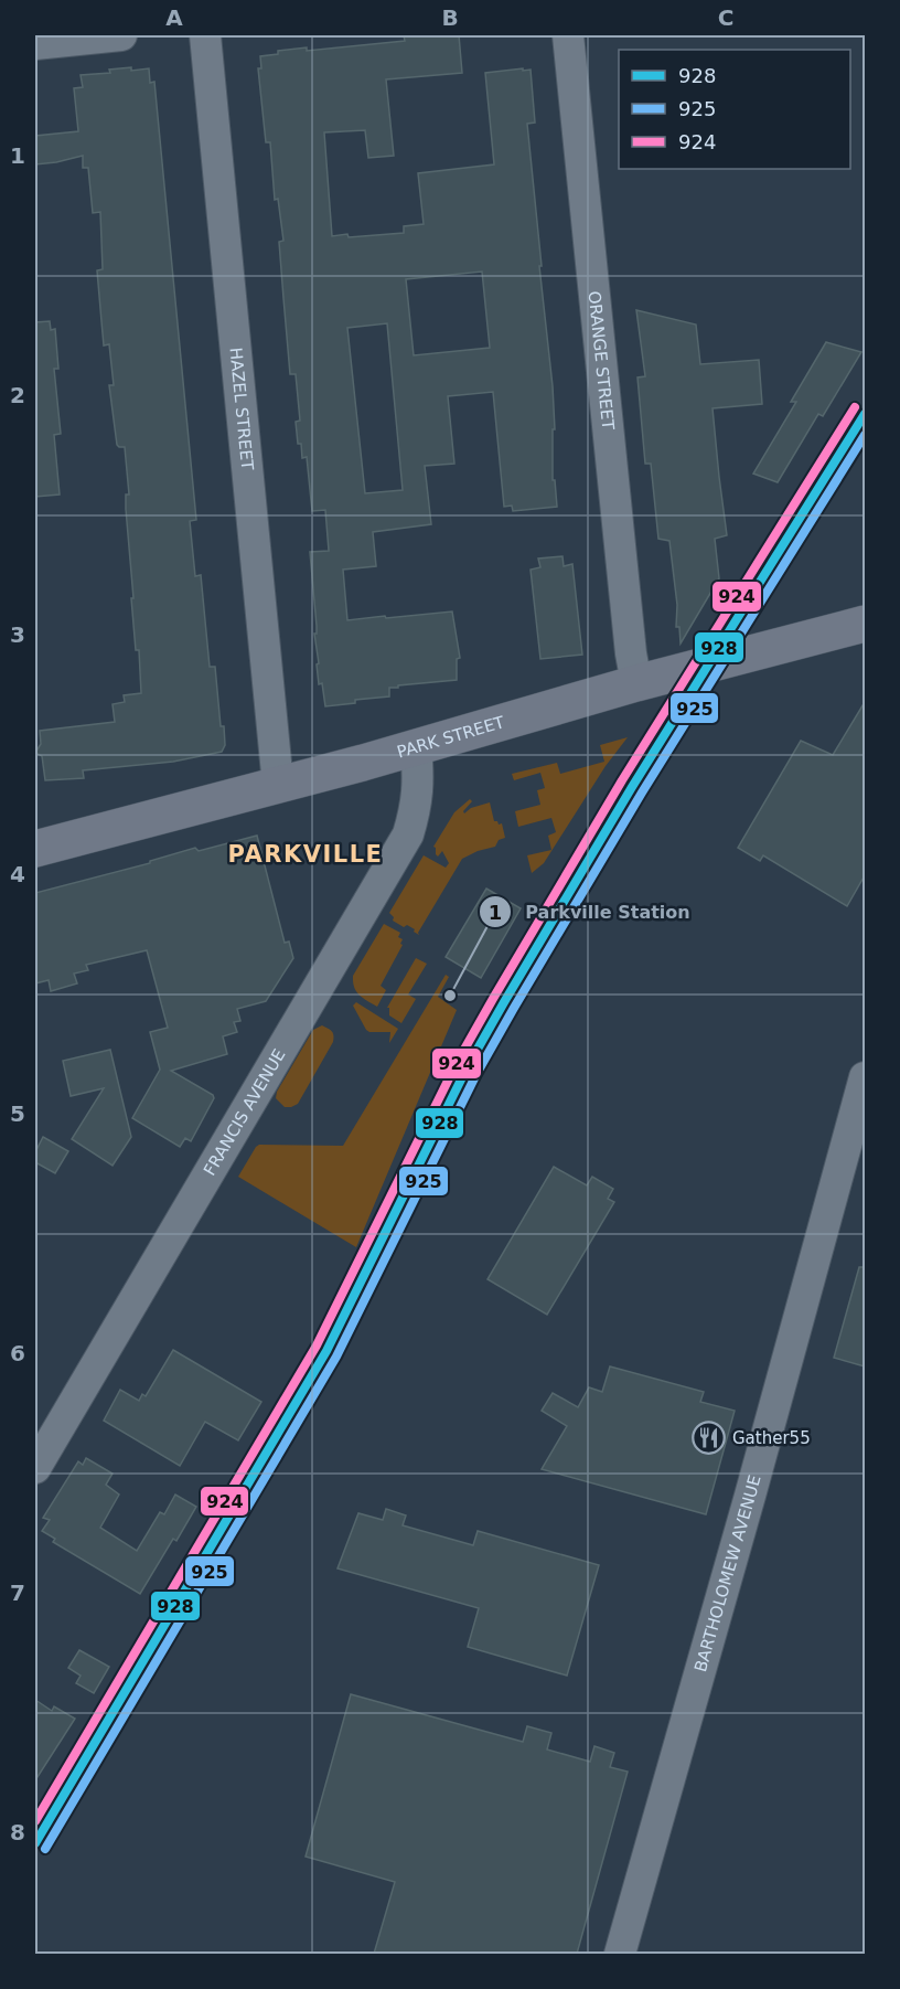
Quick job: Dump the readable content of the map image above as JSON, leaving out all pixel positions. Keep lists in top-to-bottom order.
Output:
{
  "streets": {
    "main road": ["PARK STREET"],
    "street": [
      "ORANGE STREET",
      "HAZEL STREET",
      "FRANCIS AVENUE",
      "BARTHOLOMEW AVENUE"
    ]
  },
  "crossings": [
    ["ORANGE STREET", "PARK STREET"],
    ["HAZEL STREET", "PARK STREET"],
    ["PARK STREET", "FRANCIS AVENUE"]
  ],
  "districts": ["PARKVILLE"],
  "places": {
    "other": ["Parkville Station"],
    "restaurant": ["Gather55"]
  },
  "lines": ["transit line 924", "transit line 928", "transit line 925"],
  "legend": ["928", "925", "924"],
  "grid": {
    "columns": ["A", "B", "C"],
    "rows": [
      "1",
      "2",
      "3",
      "4",
      "5",
      "6",
      "7",
      "8"
    ]
  }
}
